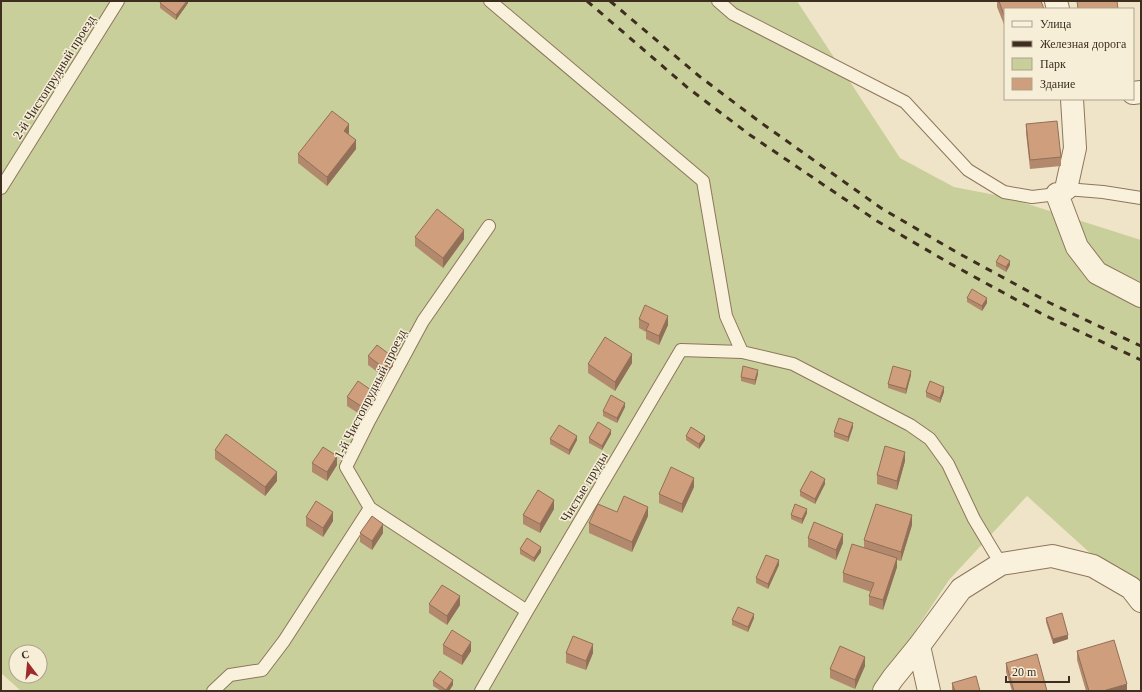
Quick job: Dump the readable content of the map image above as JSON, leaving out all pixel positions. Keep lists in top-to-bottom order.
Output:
{
  "streets": {
    "lane": ["2-й Чистопрудный проезд", "1-й Чистопрудный проезд", "Чистые пруды"]
  },
  "legend": [
    "Улица",
    "Железная дорога",
    "Парк",
    "Здание"
  ],
  "scale_bar": "20 m",
  "north": "top"
}
